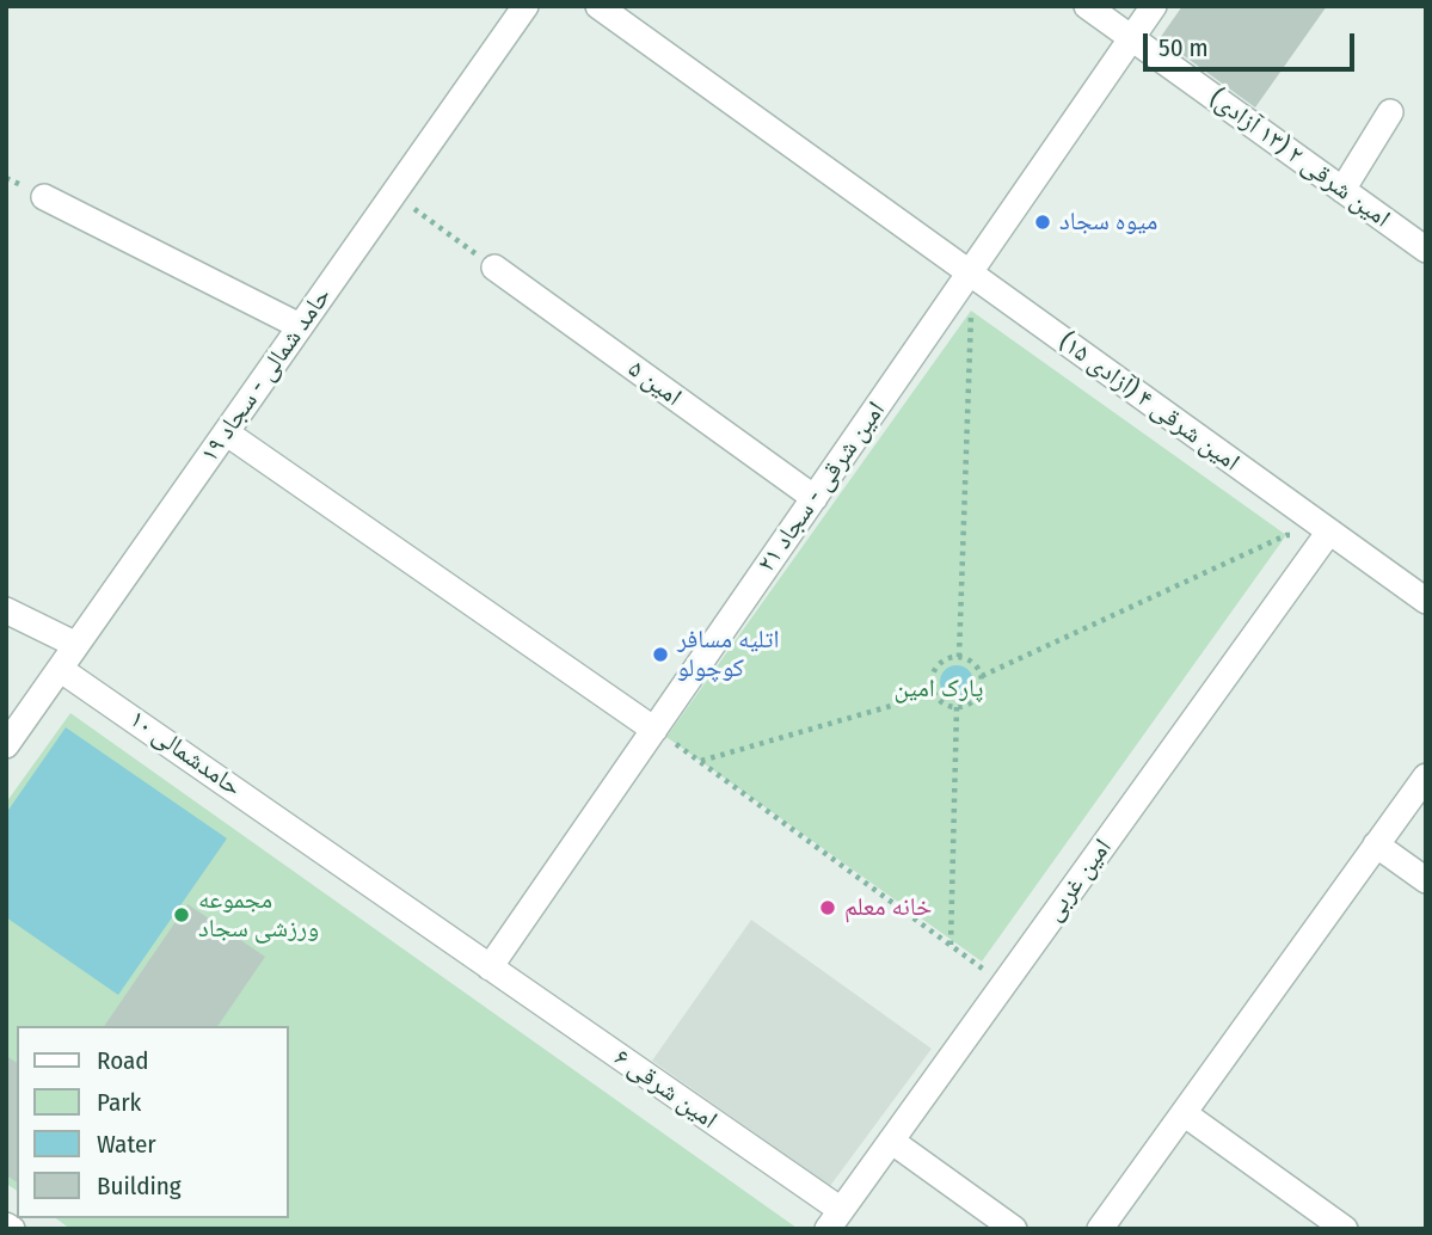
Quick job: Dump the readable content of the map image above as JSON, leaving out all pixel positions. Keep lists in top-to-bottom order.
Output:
{
  "streets": {
    "street": [
      "امین شرقی ۲ (۱۳ آزادی)",
      "حامد شمالی - سجاد ۱۹",
      "امین ۵",
      "امین شرقی ۴ (آزادی ۱۵)",
      "امین شرقی - سجاد ۲۱",
      "حامدشمالی ۱۰",
      "امین غربی",
      "امین شرقی ۶"
    ]
  },
  "crossings": [
    ["امین شرقی ۲ (۱۳ آزادی)", "امین شرقی - سجاد ۲۱"],
    ["حامد شمالی - سجاد ۱۹", "حامدشمالی ۱۰"],
    ["امین ۵", "امین شرقی - سجاد ۲۱"],
    ["امین شرقی ۴ (آزادی ۱۵)", "امین شرقی - سجاد ۲۱"],
    ["امین شرقی ۴ (آزادی ۱۵)", "امین غربی"],
    ["امین شرقی - سجاد ۲۱", "حامدشمالی ۱۰"],
    ["امین شرقی - سجاد ۲۱", "امین شرقی ۶"],
    ["حامدشمالی ۱۰", "امین شرقی ۶"],
    ["امین غربی", "امین شرقی ۶"]
  ],
  "parks": ["پارک امین"],
  "places": [
    "میوه سجاد",
    "اتليه مسافر كوچولو",
    "خانه معلم",
    "مجموعه ورزشی سجاد"
  ],
  "legend": [
    "Road",
    "Park",
    "Water",
    "Building"
  ],
  "scale_bar": "50 m"
}
